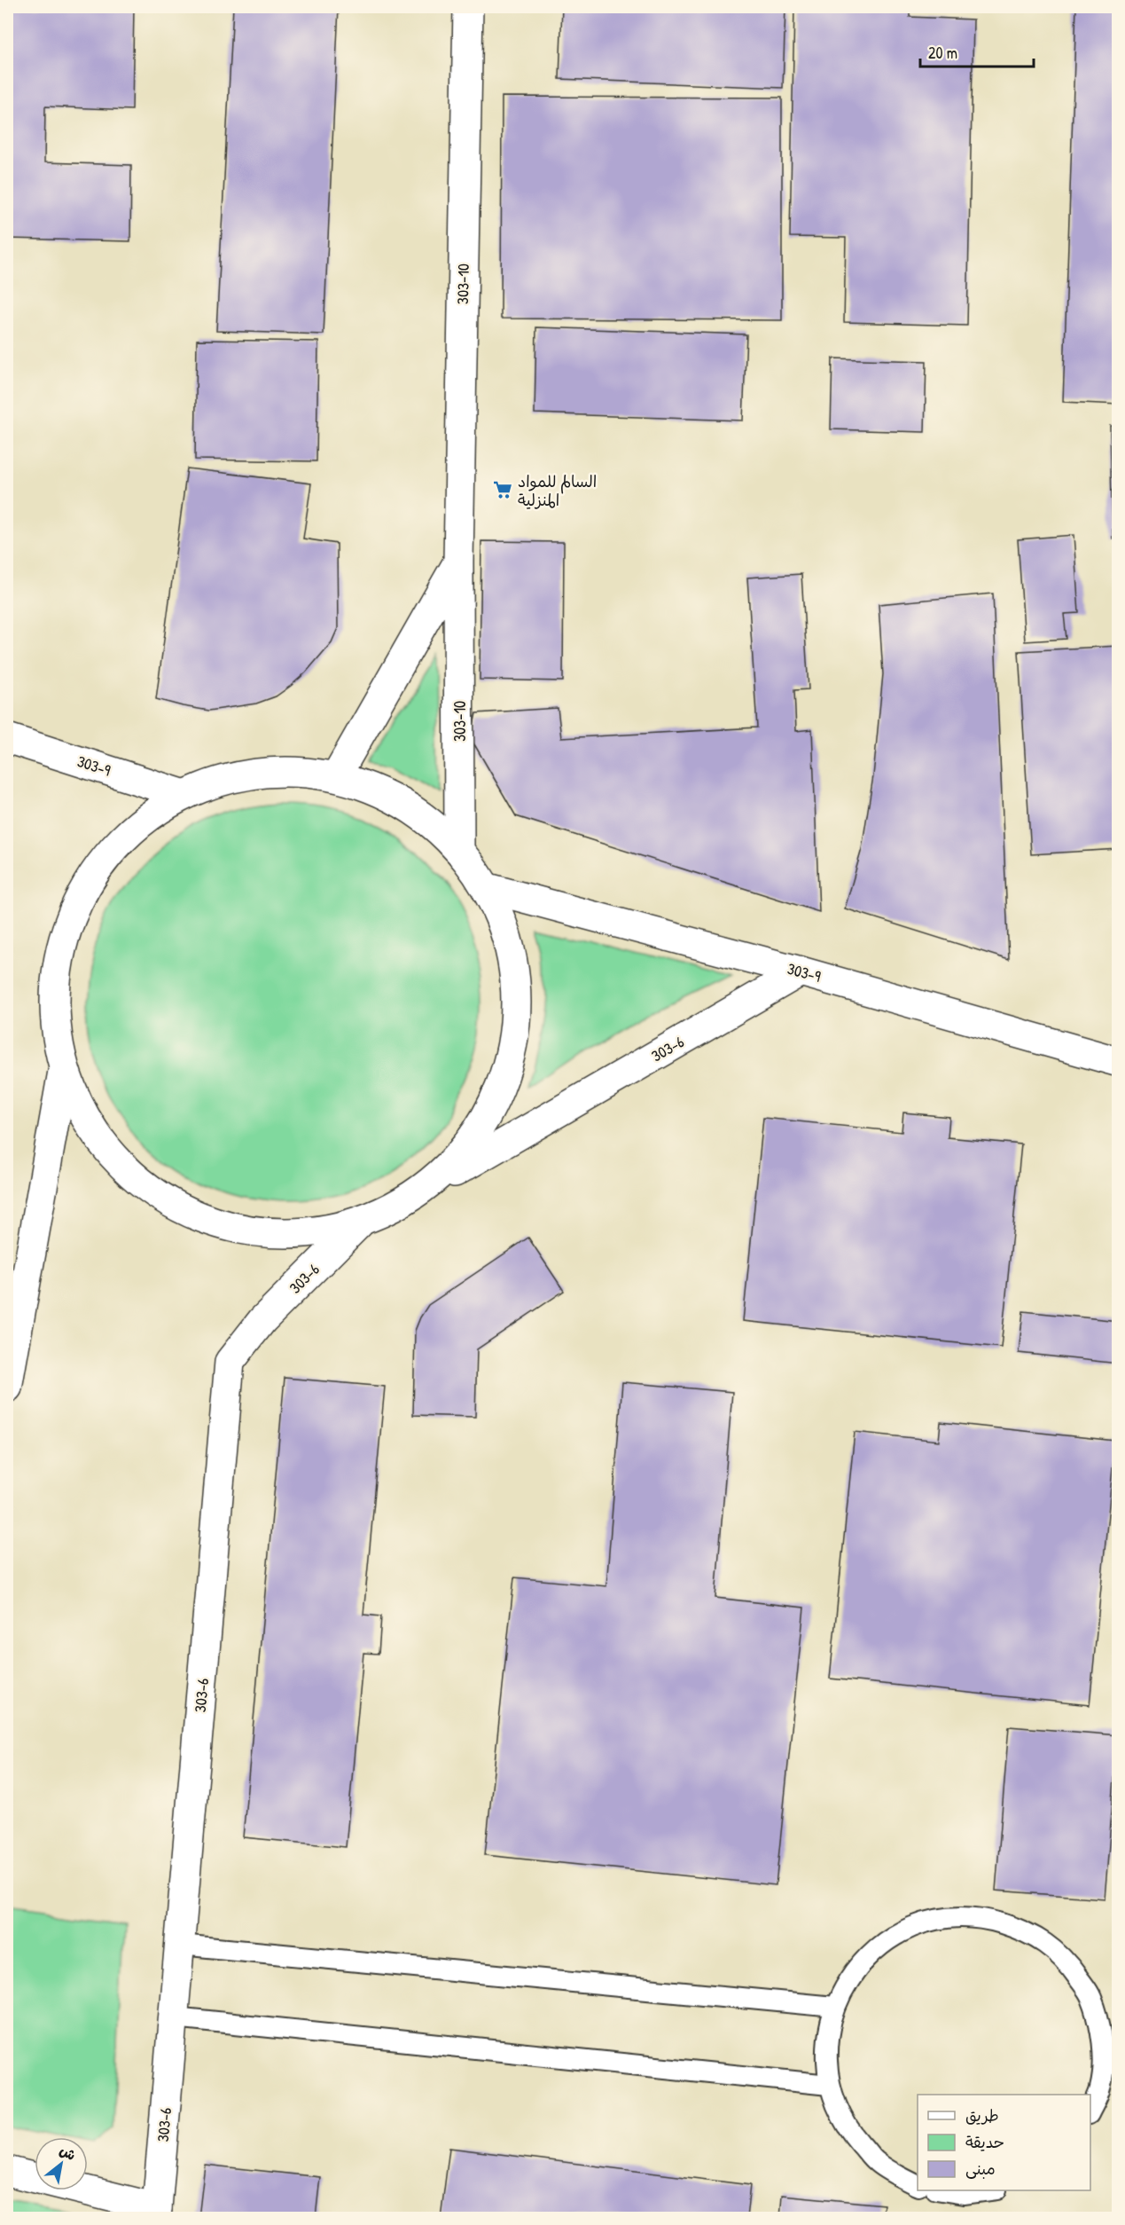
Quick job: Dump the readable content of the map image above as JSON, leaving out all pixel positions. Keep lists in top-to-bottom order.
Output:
{
  "streets": {
    "street": ["303-10", "303-9", "303-6"]
  },
  "crossings": [
    ["303-9", "303-6"]
  ],
  "places": {
    "supermarket": ["السالم للمواد المنزلية"]
  },
  "legend": ["طريق", "حديقة", "مبنى"],
  "scale_bar": "20 m",
  "north": "top right"
}
